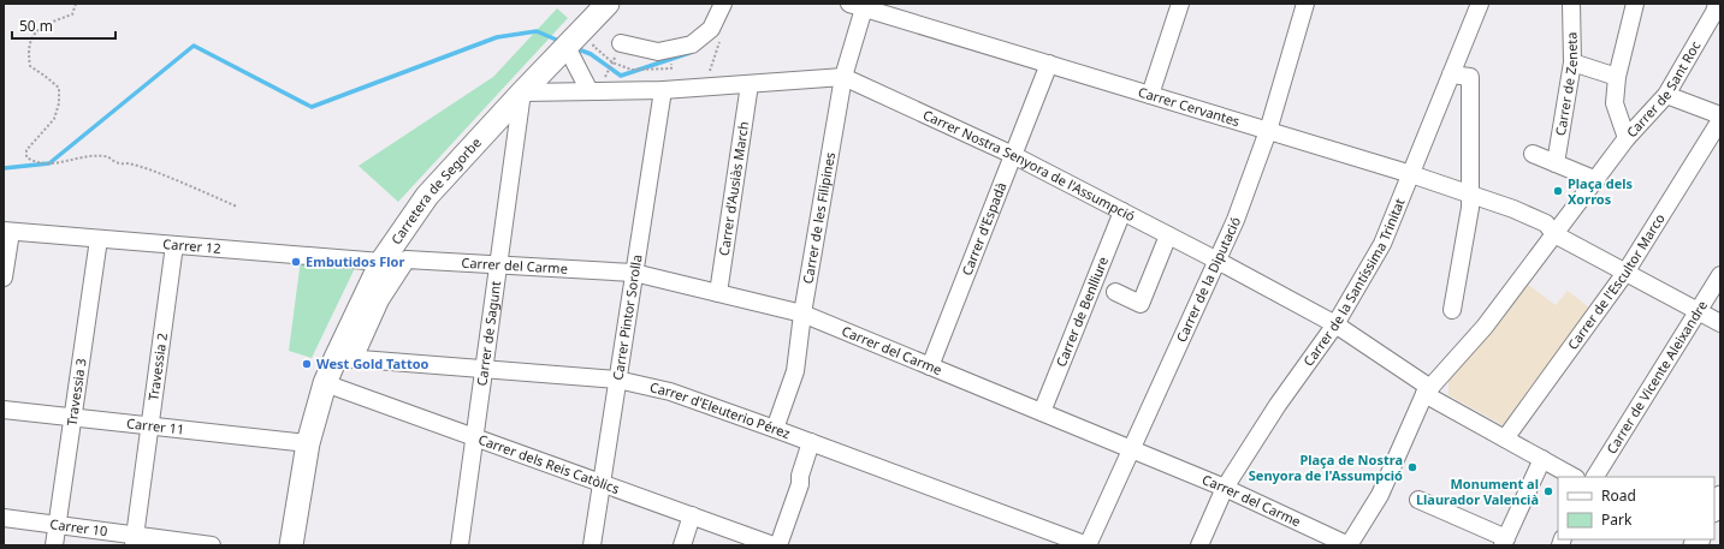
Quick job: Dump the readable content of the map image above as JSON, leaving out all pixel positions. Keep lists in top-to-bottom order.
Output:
{
  "streets": {
    "street": [
      "Carrer de Zeneta",
      "Carrer de Sant Roc",
      "Carrer Cervantes",
      "Carrer Nostra Senyora de l'Assumpció",
      "Carrer d'Ausiàs March",
      "Carretera de Segorbe",
      "Carrer de les Filipines",
      "Carrer d'Espadà",
      "Carrer 12",
      "Carrer del Carme",
      "Carrer de la Diputació",
      "Carrer de la Santíssima Trinitat",
      "Carrer de l'Escultor Marco",
      "Carrer de Benlliure",
      "Carrer Pintor Sorolla",
      "Carrer de Sagunt",
      "Travessia 2",
      "Carrer de Vicente Aleixandre",
      "Travessia 3",
      "Carrer d'Eleuterio Pérez",
      "Carrer 11",
      "Carrer dels Reis Catòlics",
      "Carrer 10"
    ]
  },
  "crossings": [
    ["Carrer Cervantes", "Carrer de les Filipines"],
    ["Carrer Cervantes", "Carrer d'Espadà"],
    ["Carrer Cervantes", "Carrer de la Diputació"],
    ["Carrer Cervantes", "Carrer de la Santíssima Trinitat"],
    ["Carrer Nostra Senyora de l'Assumpció", "Carrer d'Ausiàs March"],
    ["Carrer Nostra Senyora de l'Assumpció", "Carretera de Segorbe"],
    ["Carrer Nostra Senyora de l'Assumpció", "Carrer de les Filipines"],
    ["Carrer Nostra Senyora de l'Assumpció", "Carrer d'Espadà"],
    ["Carrer Nostra Senyora de l'Assumpció", "Carrer de la Diputació"],
    ["Carrer Nostra Senyora de l'Assumpció", "Carrer de la Santíssima Trinitat"],
    ["Carrer Nostra Senyora de l'Assumpció", "Carrer de l'Escultor Marco"],
    ["Carrer Nostra Senyora de l'Assumpció", "Carrer de Benlliure"],
    ["Carrer Nostra Senyora de l'Assumpció", "Carrer Pintor Sorolla"],
    ["Carrer Nostra Senyora de l'Assumpció", "Carrer de Sagunt"],
    ["Carrer d'Ausiàs March", "Carrer del Carme"],
    ["Carretera de Segorbe", "Carrer 12"],
    ["Carretera de Segorbe", "Carrer del Carme"],
    ["Carretera de Segorbe", "Carrer de Sagunt"],
    ["Carretera de Segorbe", "Carrer d'Eleuterio Pérez"],
    ["Carretera de Segorbe", "Carrer 11"],
    ["Carretera de Segorbe", "Carrer dels Reis Catòlics"],
    ["Carrer de les Filipines", "Carrer del Carme"],
    ["Carrer de les Filipines", "Carrer d'Eleuterio Pérez"],
    ["Carrer d'Espadà", "Carrer del Carme"],
    ["Carrer 12", "Travessia 2"],
    ["Carrer 12", "Travessia 3"],
    ["Carrer del Carme", "Carrer de la Diputació"],
    ["Carrer del Carme", "Carrer de la Santíssima Trinitat"],
    ["Carrer del Carme", "Carrer de Benlliure"],
    ["Carrer del Carme", "Carrer Pintor Sorolla"],
    ["Carrer del Carme", "Carrer de Sagunt"],
    ["Carrer de la Diputació", "Carrer d'Eleuterio Pérez"],
    ["Carrer Pintor Sorolla", "Carrer d'Eleuterio Pérez"],
    ["Carrer Pintor Sorolla", "Carrer dels Reis Catòlics"],
    ["Carrer de Sagunt", "Carrer d'Eleuterio Pérez"],
    ["Carrer de Sagunt", "Carrer dels Reis Catòlics"],
    ["Travessia 2", "Carrer 11"],
    ["Travessia 2", "Carrer 10"],
    ["Travessia 3", "Carrer 11"],
    ["Travessia 3", "Carrer 10"]
  ],
  "places": [
    "Plaça dels Xorros",
    "Embutidos Flor",
    "West Gold Tattoo",
    "Plaça de Nostra Senyora de l'Assumpció",
    "Monument al Llaurador Valencià"
  ],
  "legend": ["Road", "Park"],
  "scale_bar": "50 m"
}
